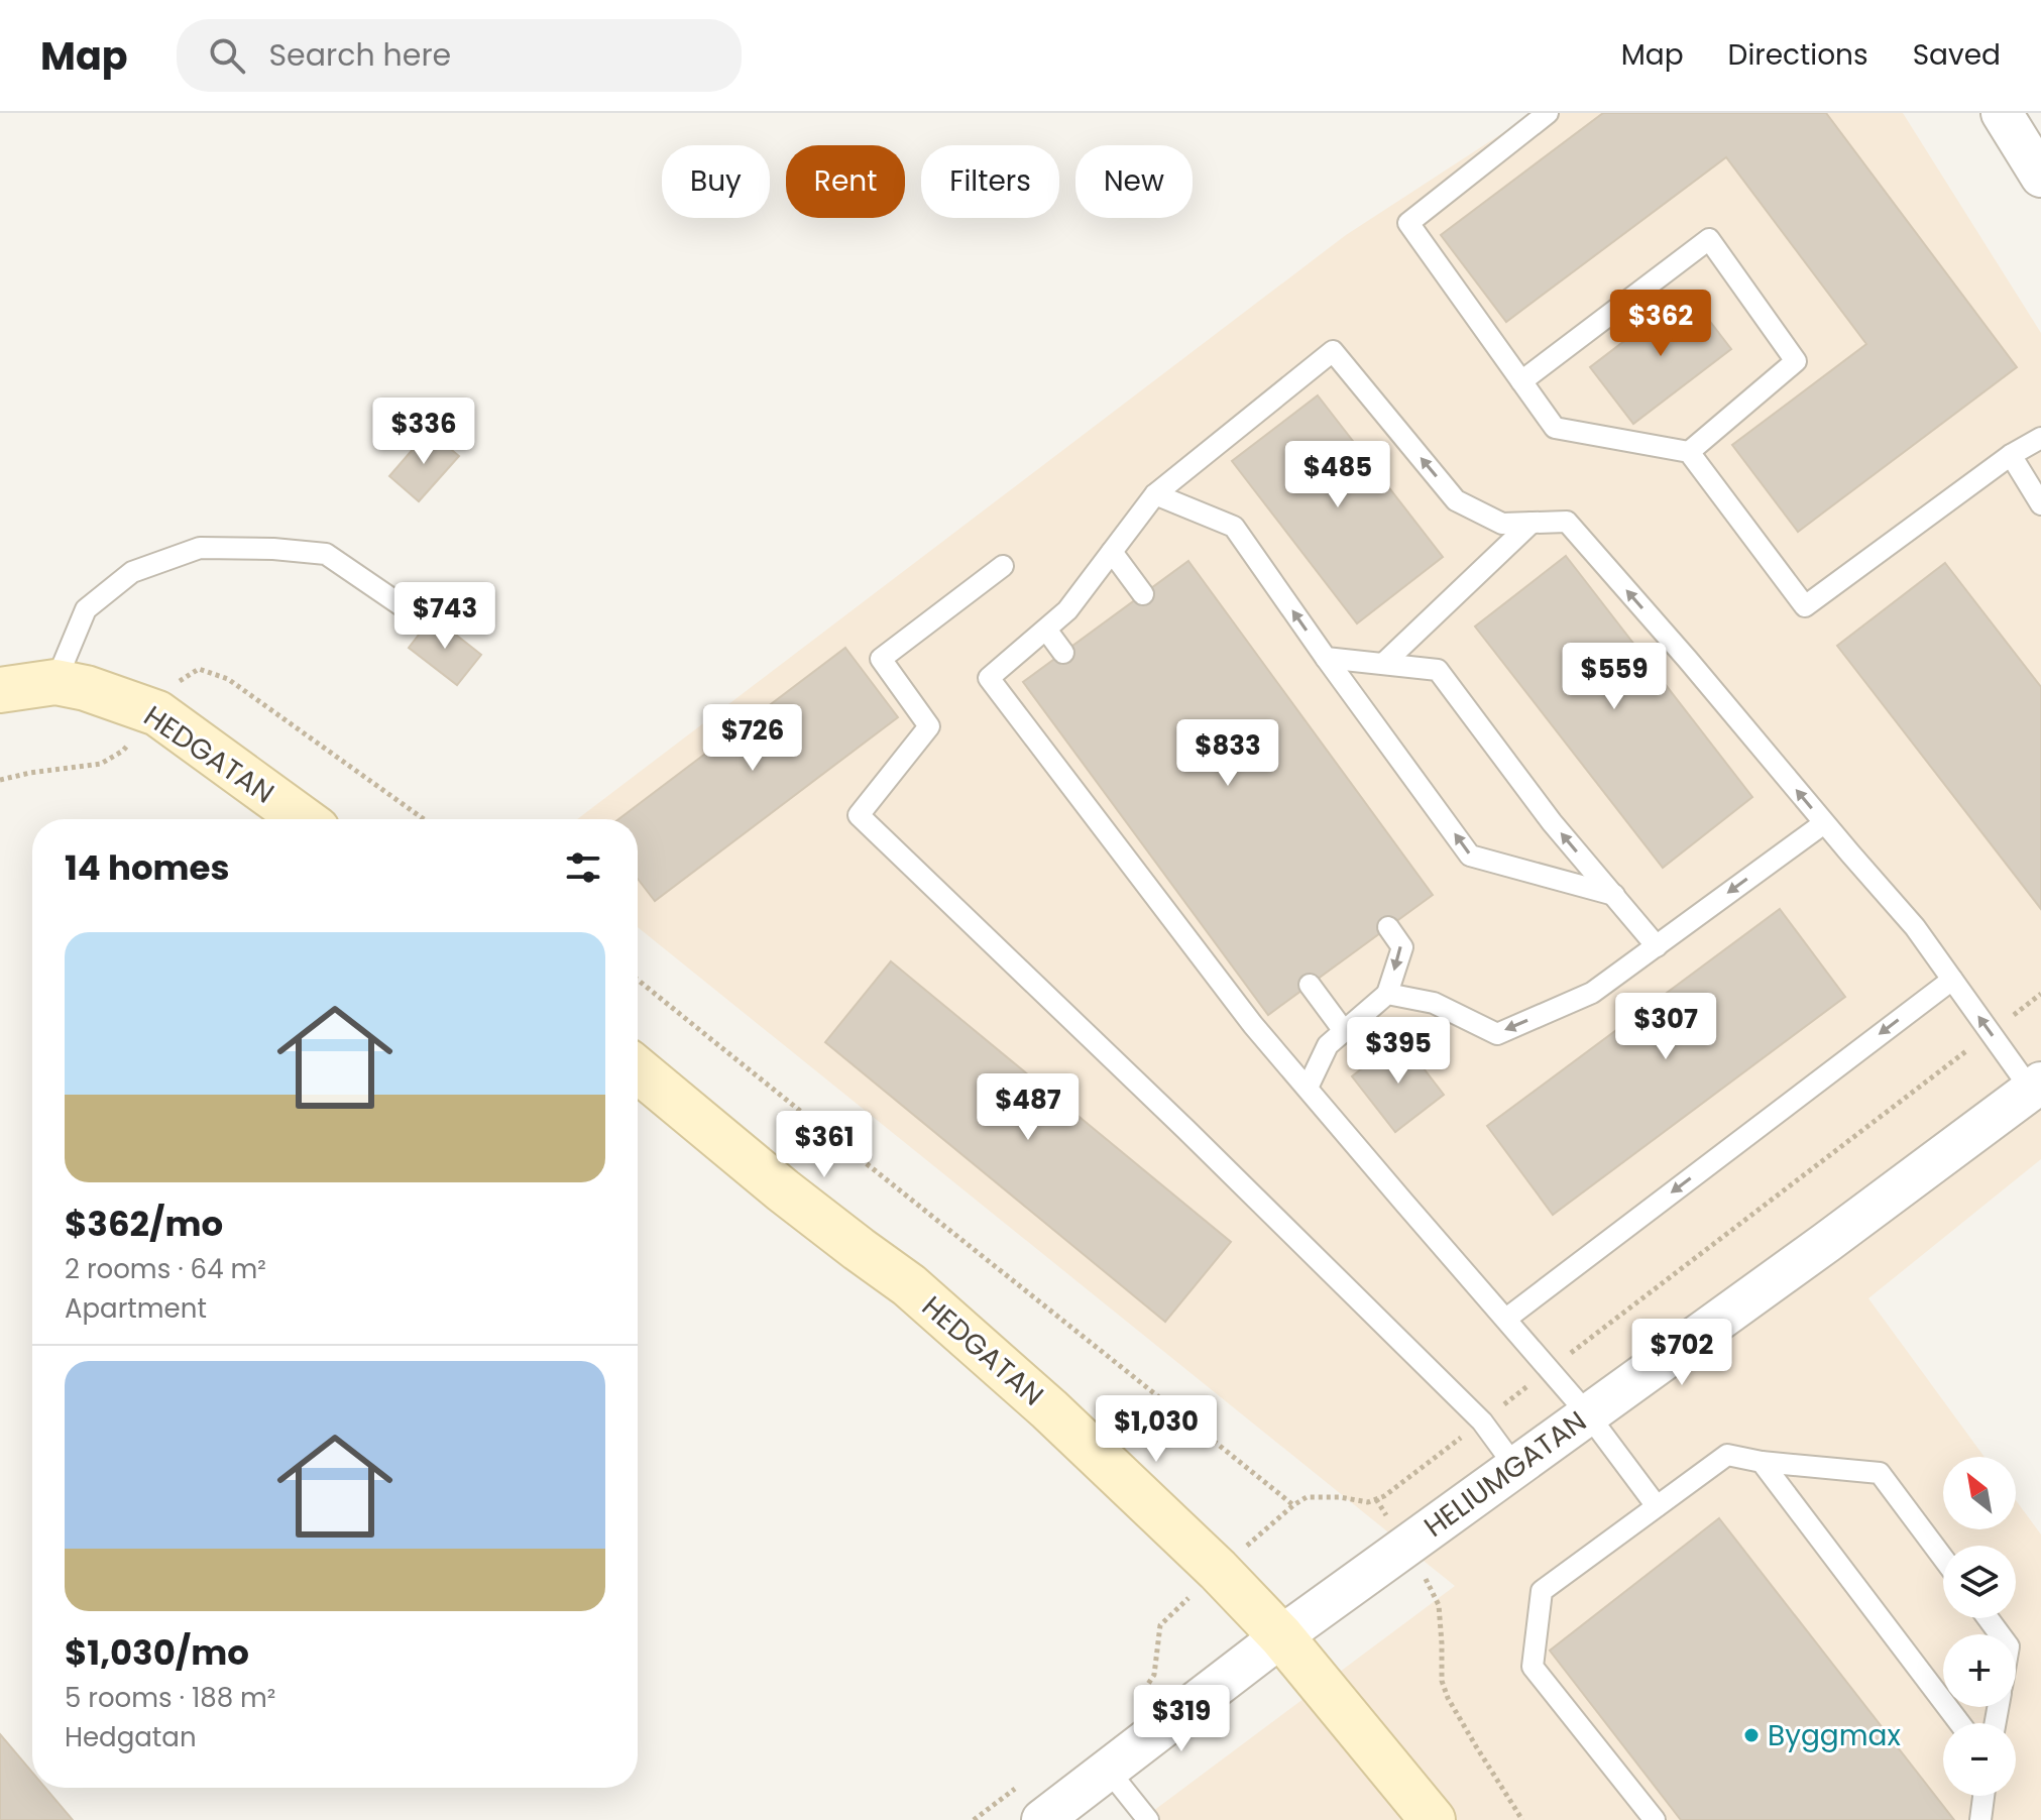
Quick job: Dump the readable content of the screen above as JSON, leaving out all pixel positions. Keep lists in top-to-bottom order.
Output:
{
  "streets": {
    "street": ["HEDGATAN", "HELIUMGATAN"]
  },
  "crossings": [
    ["HEDGATAN", "HELIUMGATAN"]
  ],
  "places": ["Byggmax"],
  "north": "top left",
  "page": {
    "header": "Map",
    "search": "Search here",
    "nav": ["Map", "Directions", "Saved"],
    "chip": [
      "Buy",
      "Rent",
      "Filters",
      "New"
    ],
    "price": [
      "$362",
      "$336",
      "$485",
      "$743",
      "$559",
      "$726",
      "$833",
      "$307",
      "$395",
      "$487",
      "$361",
      "$702",
      "$1,030",
      "$319"
    ],
    "heading": "14 homes",
    "list": [
      {
        "name": "$362/mo",
        "note": "2 rooms · 64 m² · Apartment"
      },
      {
        "name": "$1,030/mo",
        "note": "5 rooms · 188 m² · Hedgatan"
      }
    ],
    "map_buttons": ["+", "−"]
  }
}
